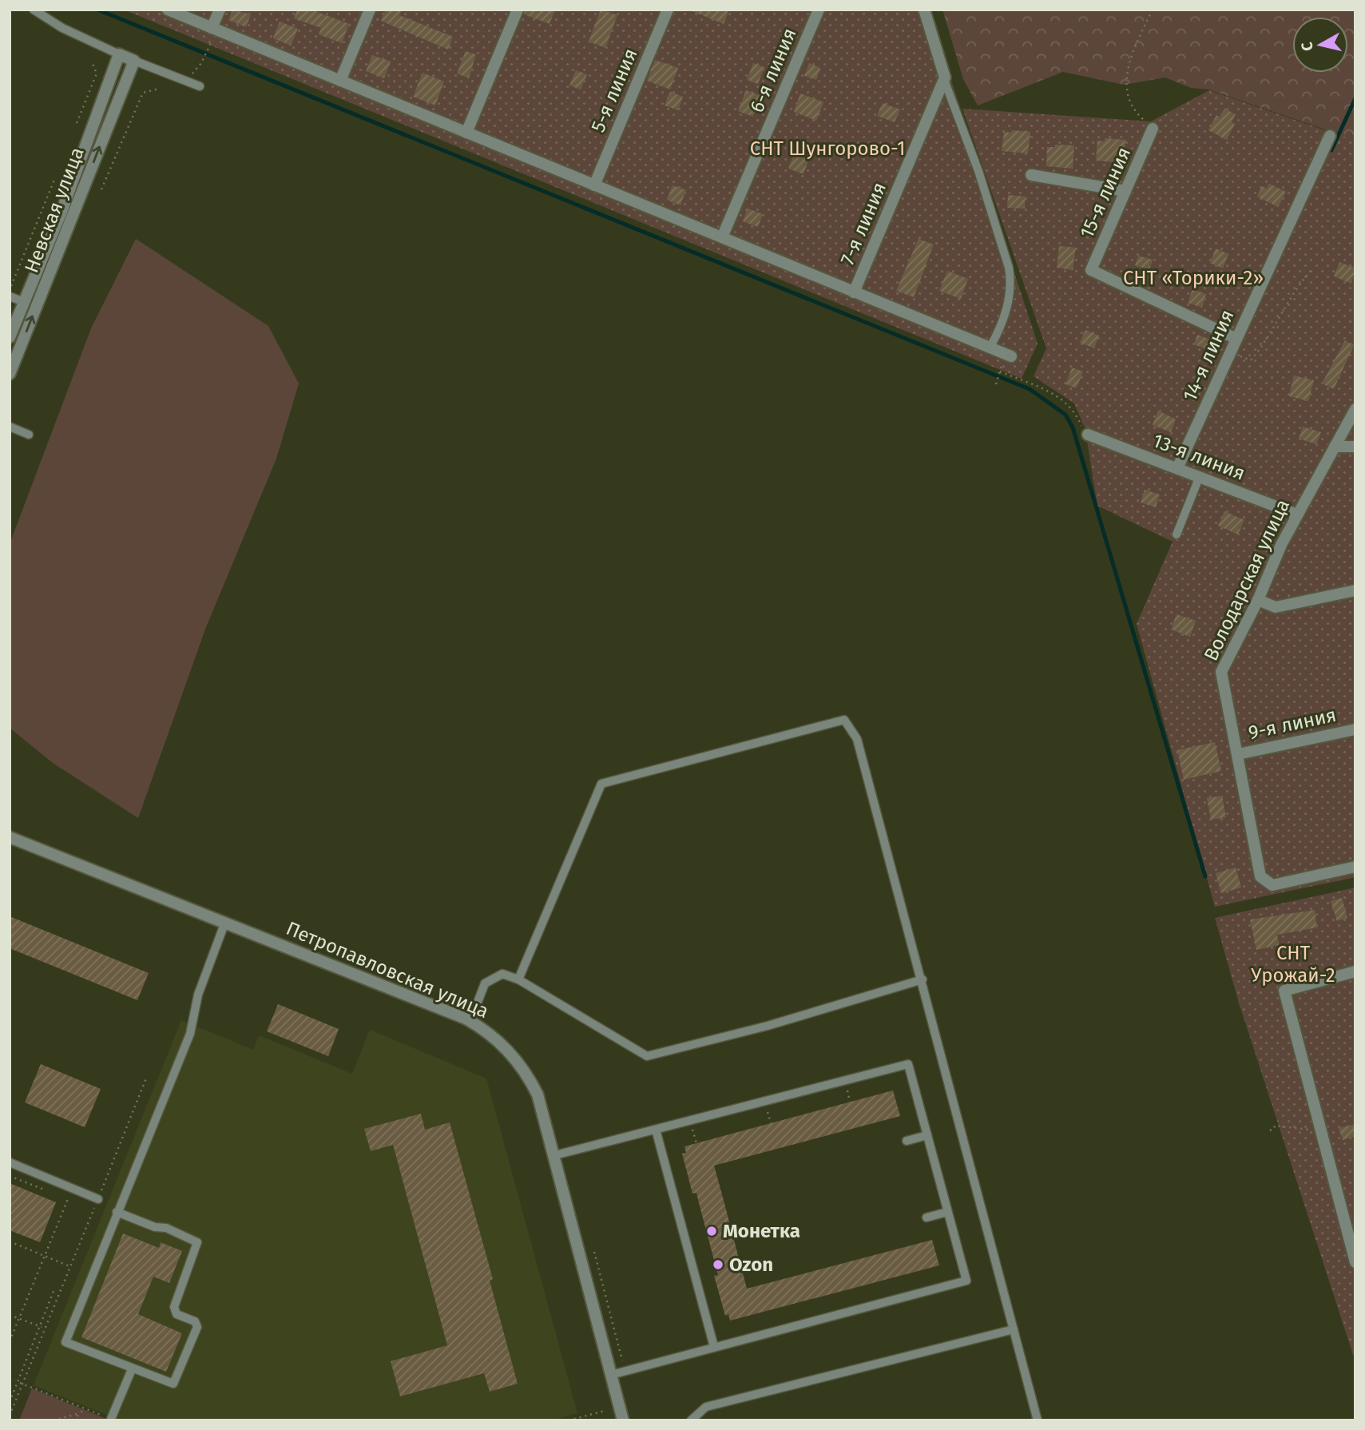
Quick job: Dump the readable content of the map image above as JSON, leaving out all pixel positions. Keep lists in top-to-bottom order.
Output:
{
  "streets": {
    "street": [
      "6-я линия",
      "5-я линия",
      "15-я линия",
      "Невская улица",
      "7-я линия",
      "14-я линия",
      "13-я линия",
      "Володарская улица",
      "9-я линия",
      "Петропавловская улица"
    ]
  },
  "crossings": [
    ["15-я линия", "14-я линия"],
    ["14-я линия", "13-я линия"],
    ["13-я линия", "Володарская улица"],
    ["Володарская улица", "9-я линия"]
  ],
  "parks": ["СНТ Шунгорово-1", "СНТ «Торики-2»", "СНТ Урожай-2"],
  "places": ["Монетка", "Ozon"],
  "north": "left"
}
